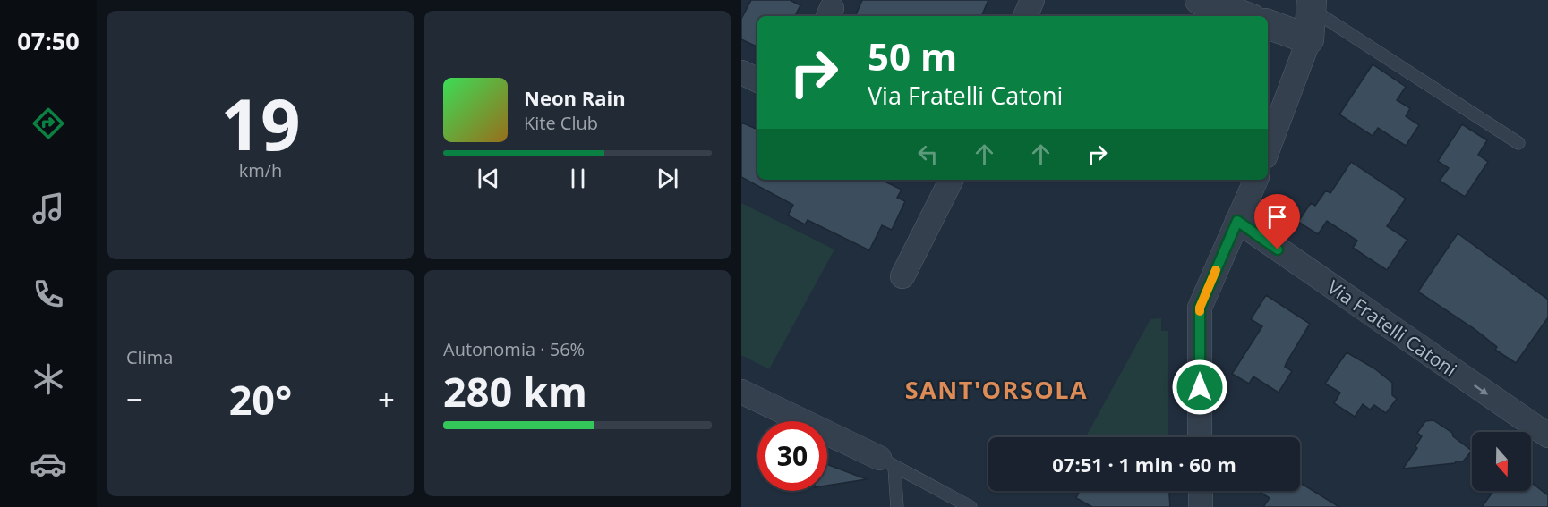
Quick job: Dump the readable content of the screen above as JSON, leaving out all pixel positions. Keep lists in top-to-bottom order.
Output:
{
  "streets": {
    "street": ["Via Fratelli Catoni"]
  },
  "one_way": ["Via Fratelli Catoni"],
  "districts": ["SANT'ORSOLA"],
  "north": "bottom",
  "page": {
    "tabs": "07:50",
    "tile": [
      ["19", "km/h"],
      "Clima",
      ["Autonomia · 56%", "280 km"]
    ],
    "turn": ["50 m", "Via Fratelli Catoni"],
    "song": ["Neon Rain", "Kite Club"],
    "heat": ["−", "20°", "+"],
    "limit": "30",
    "trip": "07:51 · 1 min · 60 m"
  }
}
